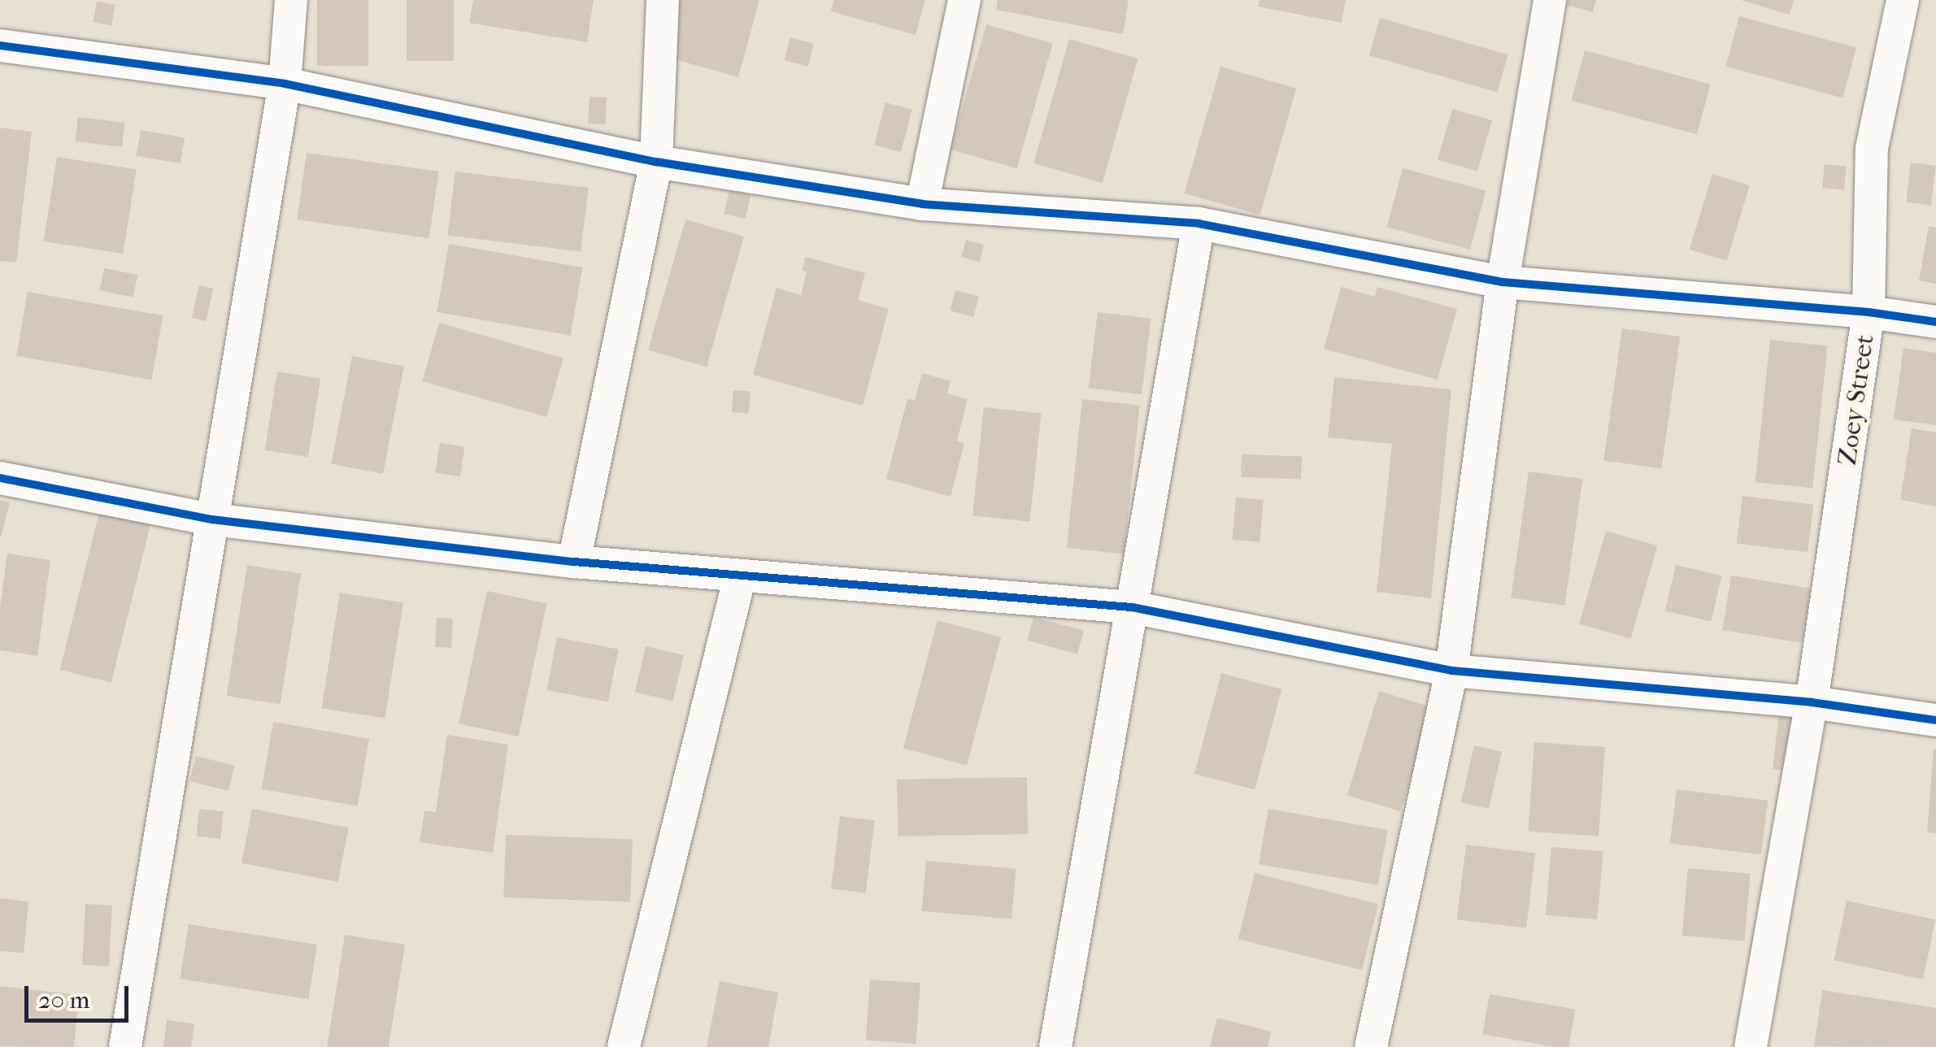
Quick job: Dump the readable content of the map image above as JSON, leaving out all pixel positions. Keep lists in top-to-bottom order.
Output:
{
  "streets": {
    "street": ["Zoey Street"]
  },
  "scale_bar": "20 m"
}
